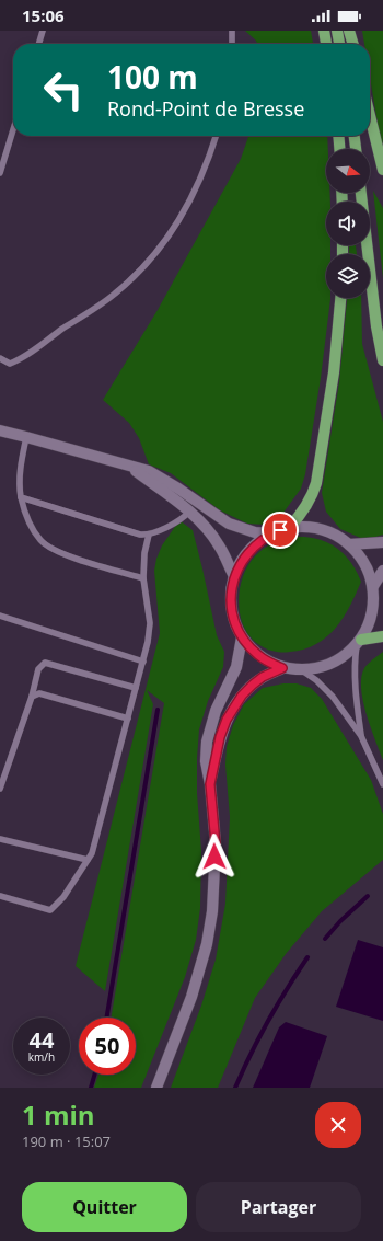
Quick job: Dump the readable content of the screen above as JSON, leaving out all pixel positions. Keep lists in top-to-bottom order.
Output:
{
  "north": "right",
  "page": {
    "status": "15:06",
    "turn": ["100 m", "Rond-Point de Bresse"],
    "speed": "44 km/h",
    "limit": "50",
    "heading": ["1 min", "190 m · 15:07"],
    "buttons": ["Quitter", "Partager"]
  }
}
